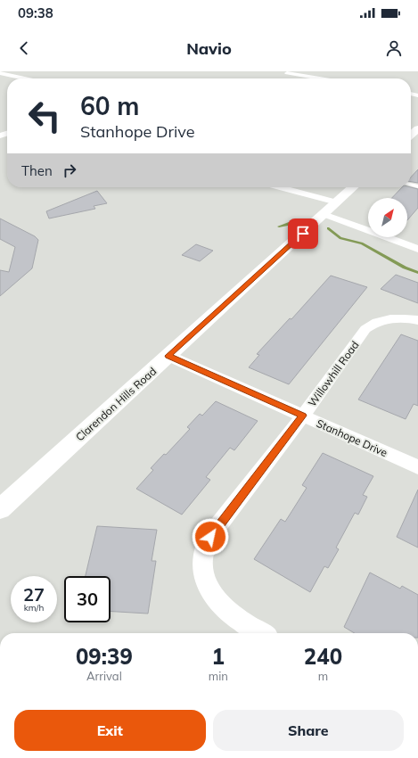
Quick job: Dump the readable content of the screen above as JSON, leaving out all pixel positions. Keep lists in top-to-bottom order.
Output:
{
  "streets": {
    "street": ["Willowhill Road", "Clarendon Hills Road", "Stanhope Drive"]
  },
  "crossings": [
    ["Willowhill Road", "Stanhope Drive"],
    ["Clarendon Hills Road", "Stanhope Drive"]
  ],
  "north": "top right",
  "page": {
    "status": "09:38",
    "header": "Navio",
    "turn": ["60 m", "Stanhope Drive"],
    "then": "Then",
    "speed": "27 km/h",
    "limit": "30",
    "eta": [
      "09:39",
      "Arrival",
      "1",
      "min",
      "240",
      "m"
    ],
    "buttons": ["Exit", "Share"]
  }
}
